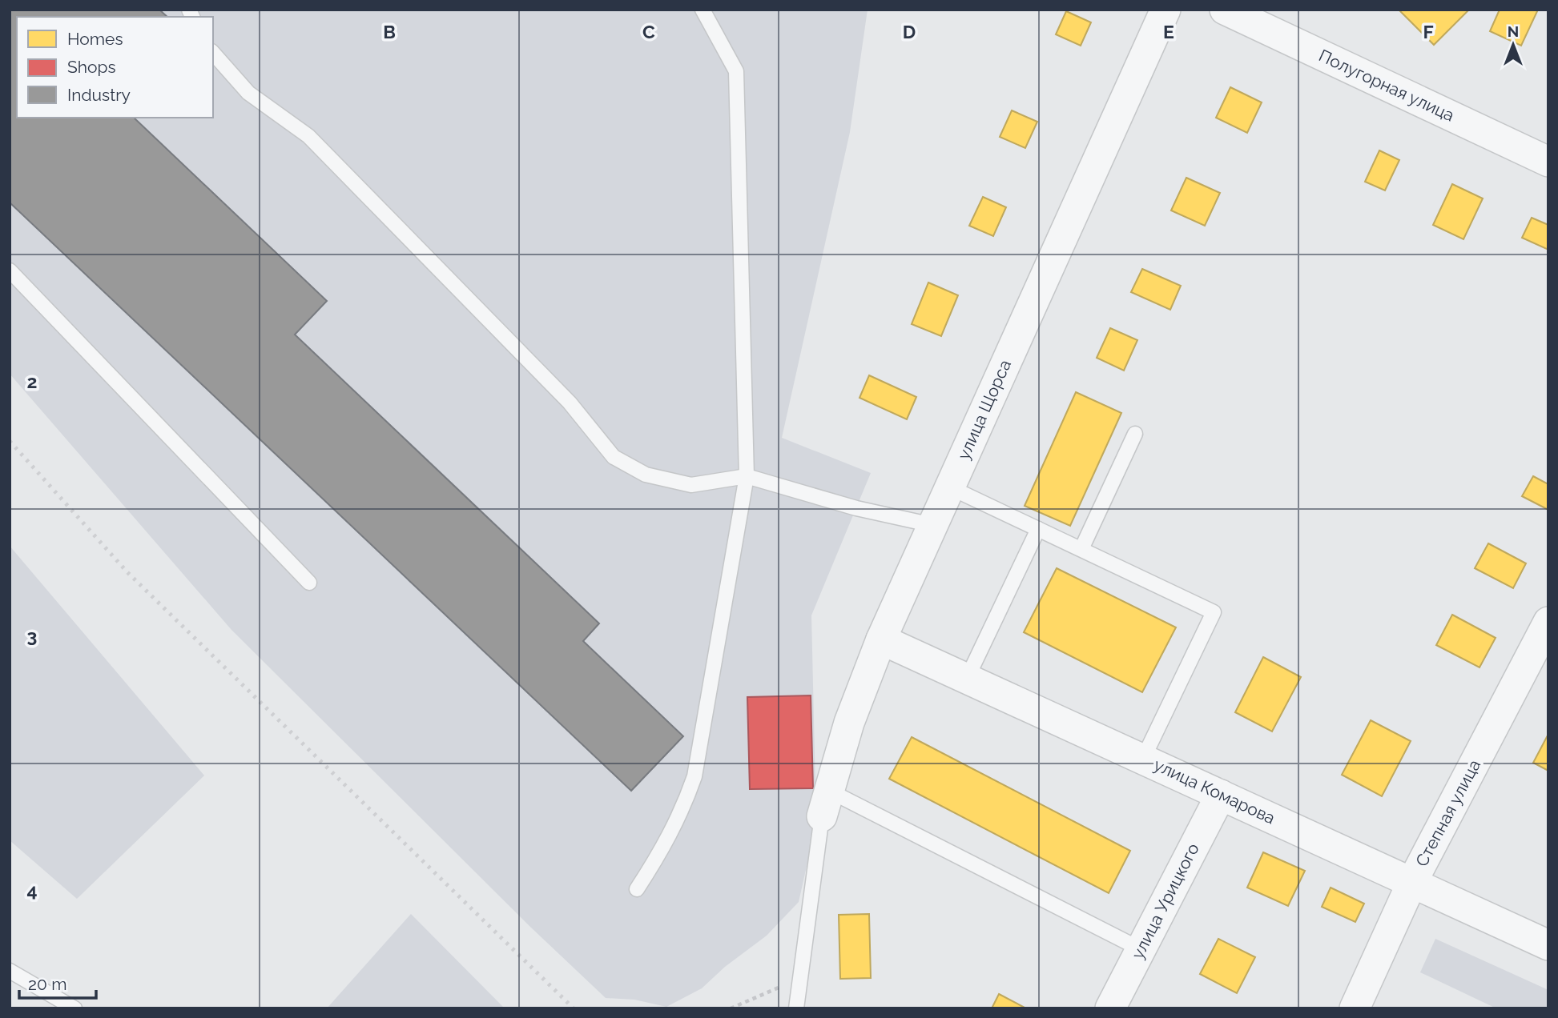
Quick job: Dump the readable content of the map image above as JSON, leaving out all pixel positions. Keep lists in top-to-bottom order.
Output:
{
  "streets": {
    "street": [
      "Полугорная улица",
      "улица Щорса",
      "улица Комарова",
      "Степная улица",
      "улица Урицкого"
    ]
  },
  "crossings": [
    ["улица Щорса", "улица Комарова"],
    ["улица Комарова", "Степная улица"],
    ["улица Комарова", "улица Урицкого"]
  ],
  "legend": ["Homes", "Shops", "Industry"],
  "scale_bar": "20 m",
  "north": "top",
  "grid": {
    "columns": [
      "B",
      "C",
      "D",
      "E",
      "F"
    ],
    "rows": ["2", "3", "4"]
  }
}
